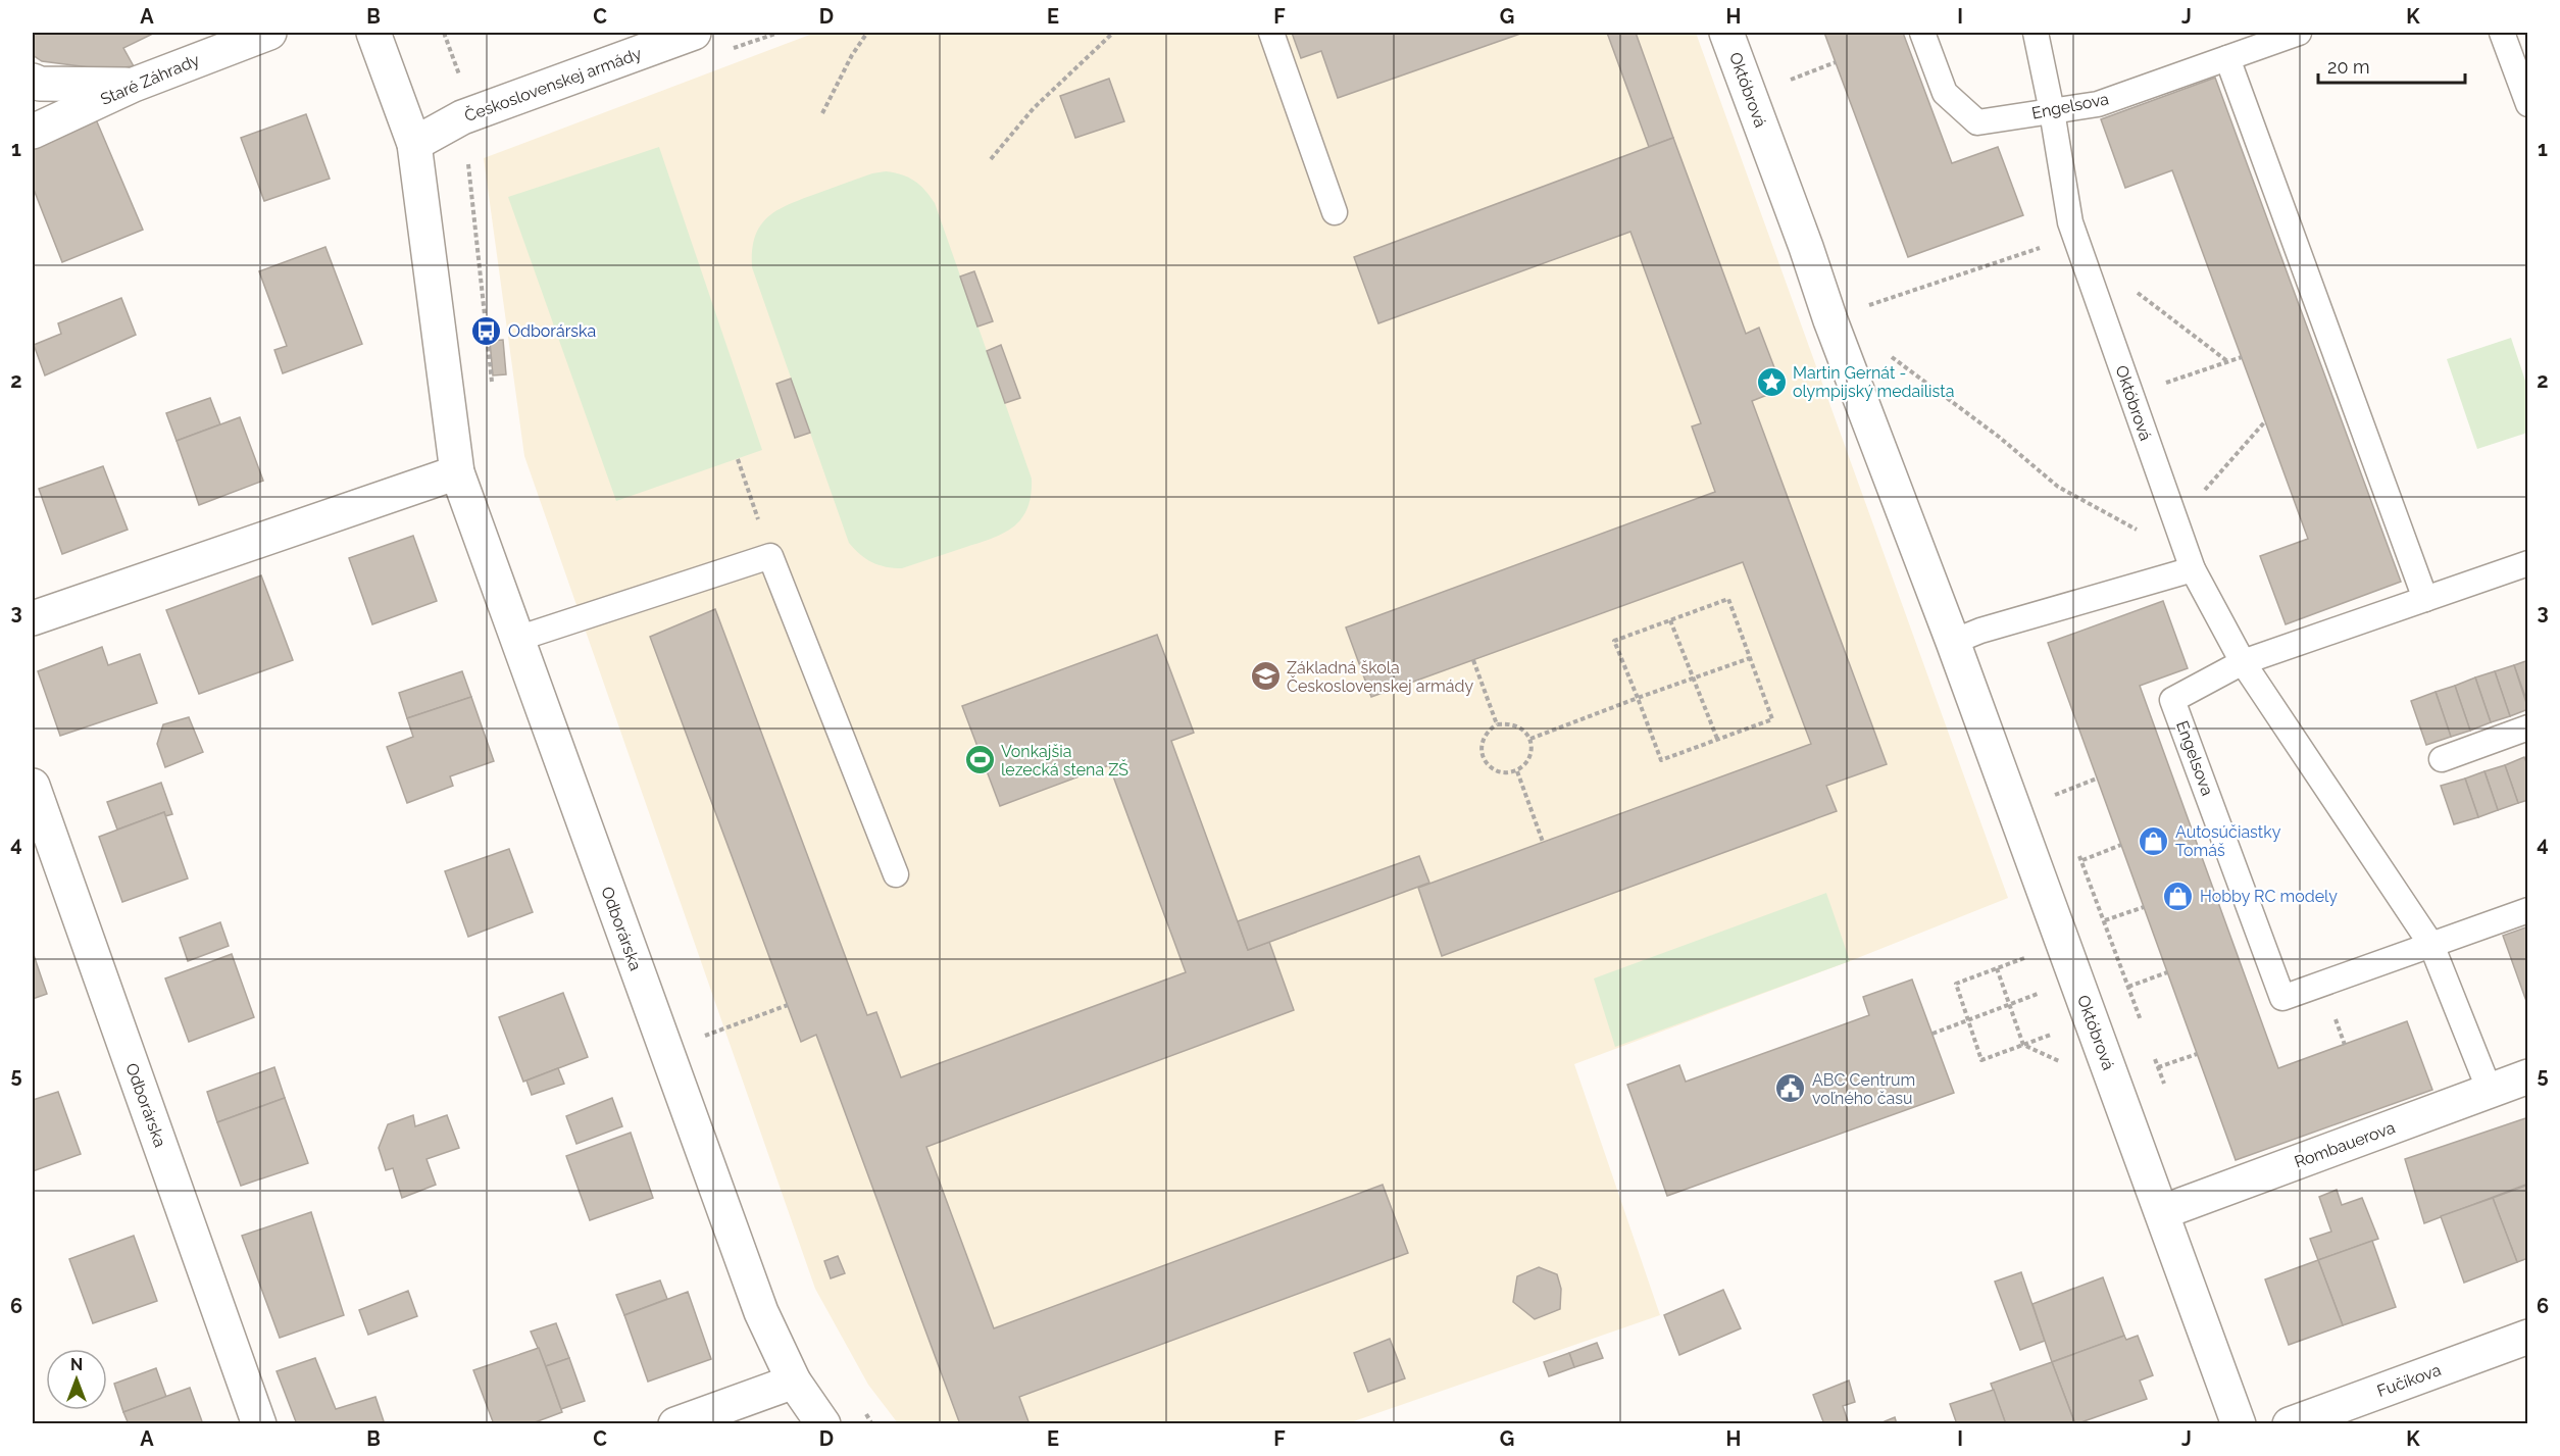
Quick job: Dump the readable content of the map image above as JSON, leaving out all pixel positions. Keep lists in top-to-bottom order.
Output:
{
  "streets": {
    "street": [
      "Staré Záhrady",
      "Československej armády",
      "Októbrová",
      "Odborárska",
      "Rombauerova",
      "Fučíkova"
    ],
    "lane": ["Engelsova"]
  },
  "crossings": [
    ["Československej armády", "Odborárska"],
    ["Októbrová", "Engelsova"],
    ["Októbrová", "Rombauerova"]
  ],
  "places": {
    "bus stop": ["Odborárska"],
    "place": ["Martin Gernát - olympijský medailista"],
    "school or university": ["Základná škola Československej armády"],
    "sports": ["Vonkajšia lezecká stena ZŠ"],
    "shop": ["Autosúčiastky Tomáš", "Hobby RC modely"],
    "public building": ["ABC Centrum voľného času"]
  },
  "scale_bar": "20 m",
  "north": "top",
  "grid": {
    "columns": [
      "A",
      "B",
      "C",
      "D",
      "E",
      "F",
      "G",
      "H",
      "I",
      "J",
      "K"
    ],
    "rows": [
      "1",
      "2",
      "3",
      "4",
      "5",
      "6"
    ]
  }
}
